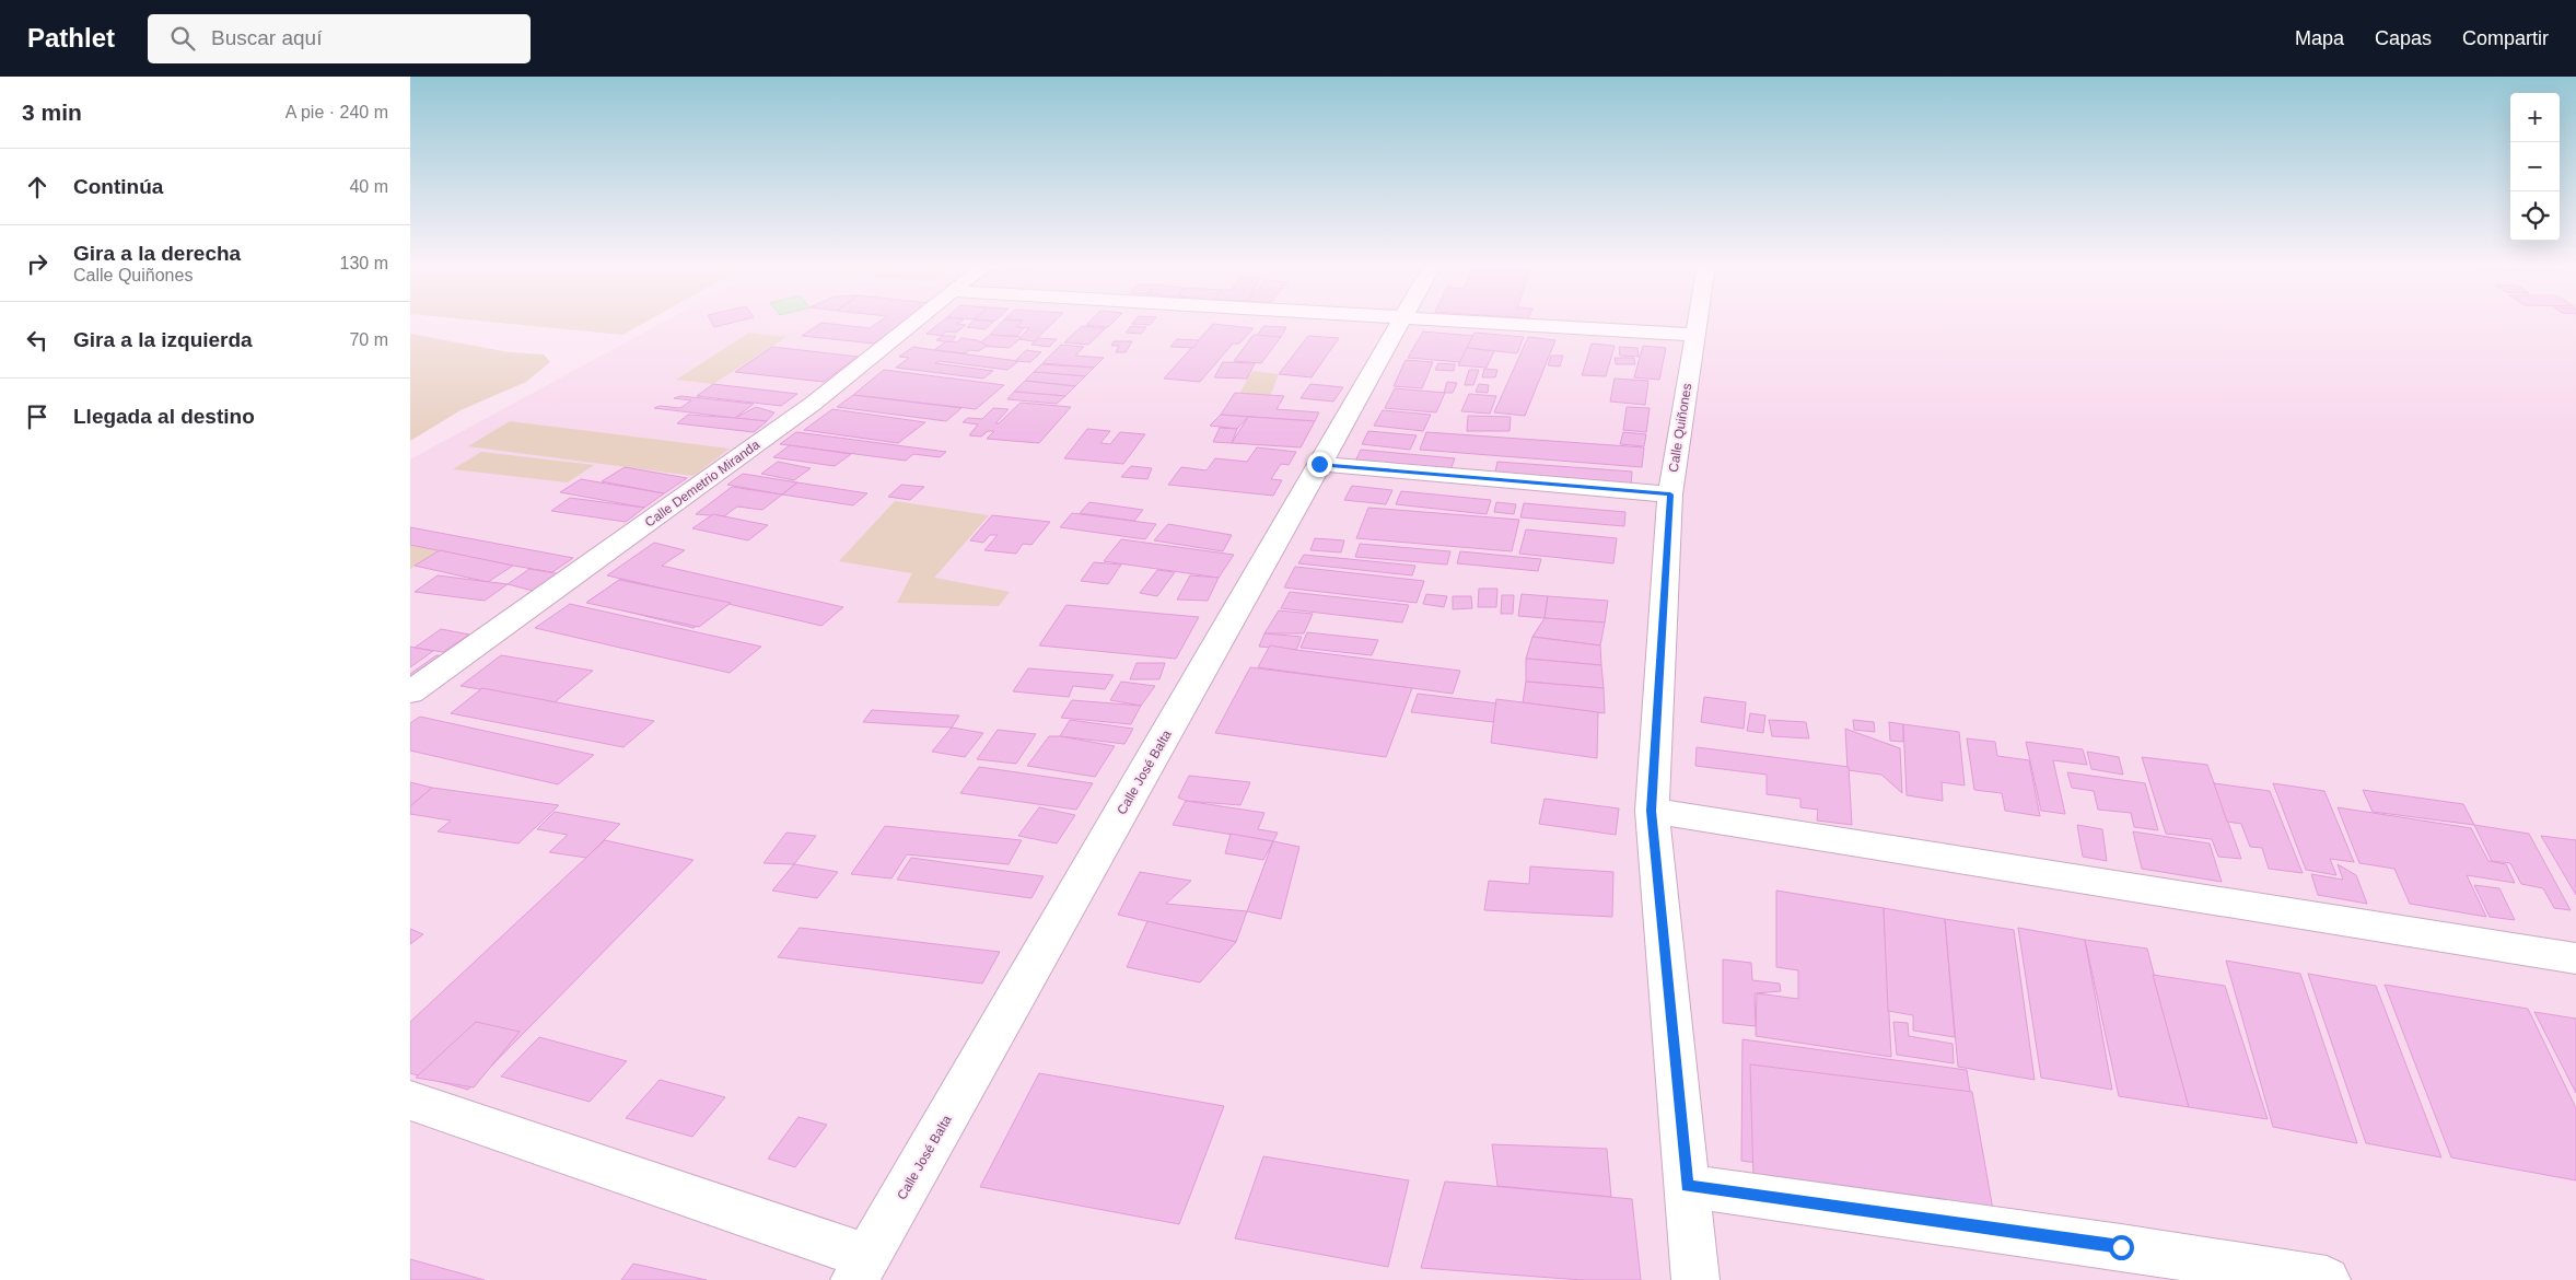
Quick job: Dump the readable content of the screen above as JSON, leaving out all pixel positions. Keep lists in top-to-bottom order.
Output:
{
  "streets": {
    "street": ["Calle Quiñones", "Calle Demetrio Miranda", "Calle José Balta"]
  },
  "page": {
    "header": "Pathlet",
    "search": "Buscar aquí",
    "nav": ["Mapa", "Capas", "Compartir"],
    "heading": ["3 min", "A pie · 240 m"],
    "map_buttons": ["+", "−"],
    "list": [
      ["Continúa", "40 m"],
      ["Gira a la derecha", "Calle Quiñones", "130 m"],
      ["Gira a la izquierda", "70 m"],
      "Llegada al destino"
    ]
  }
}
